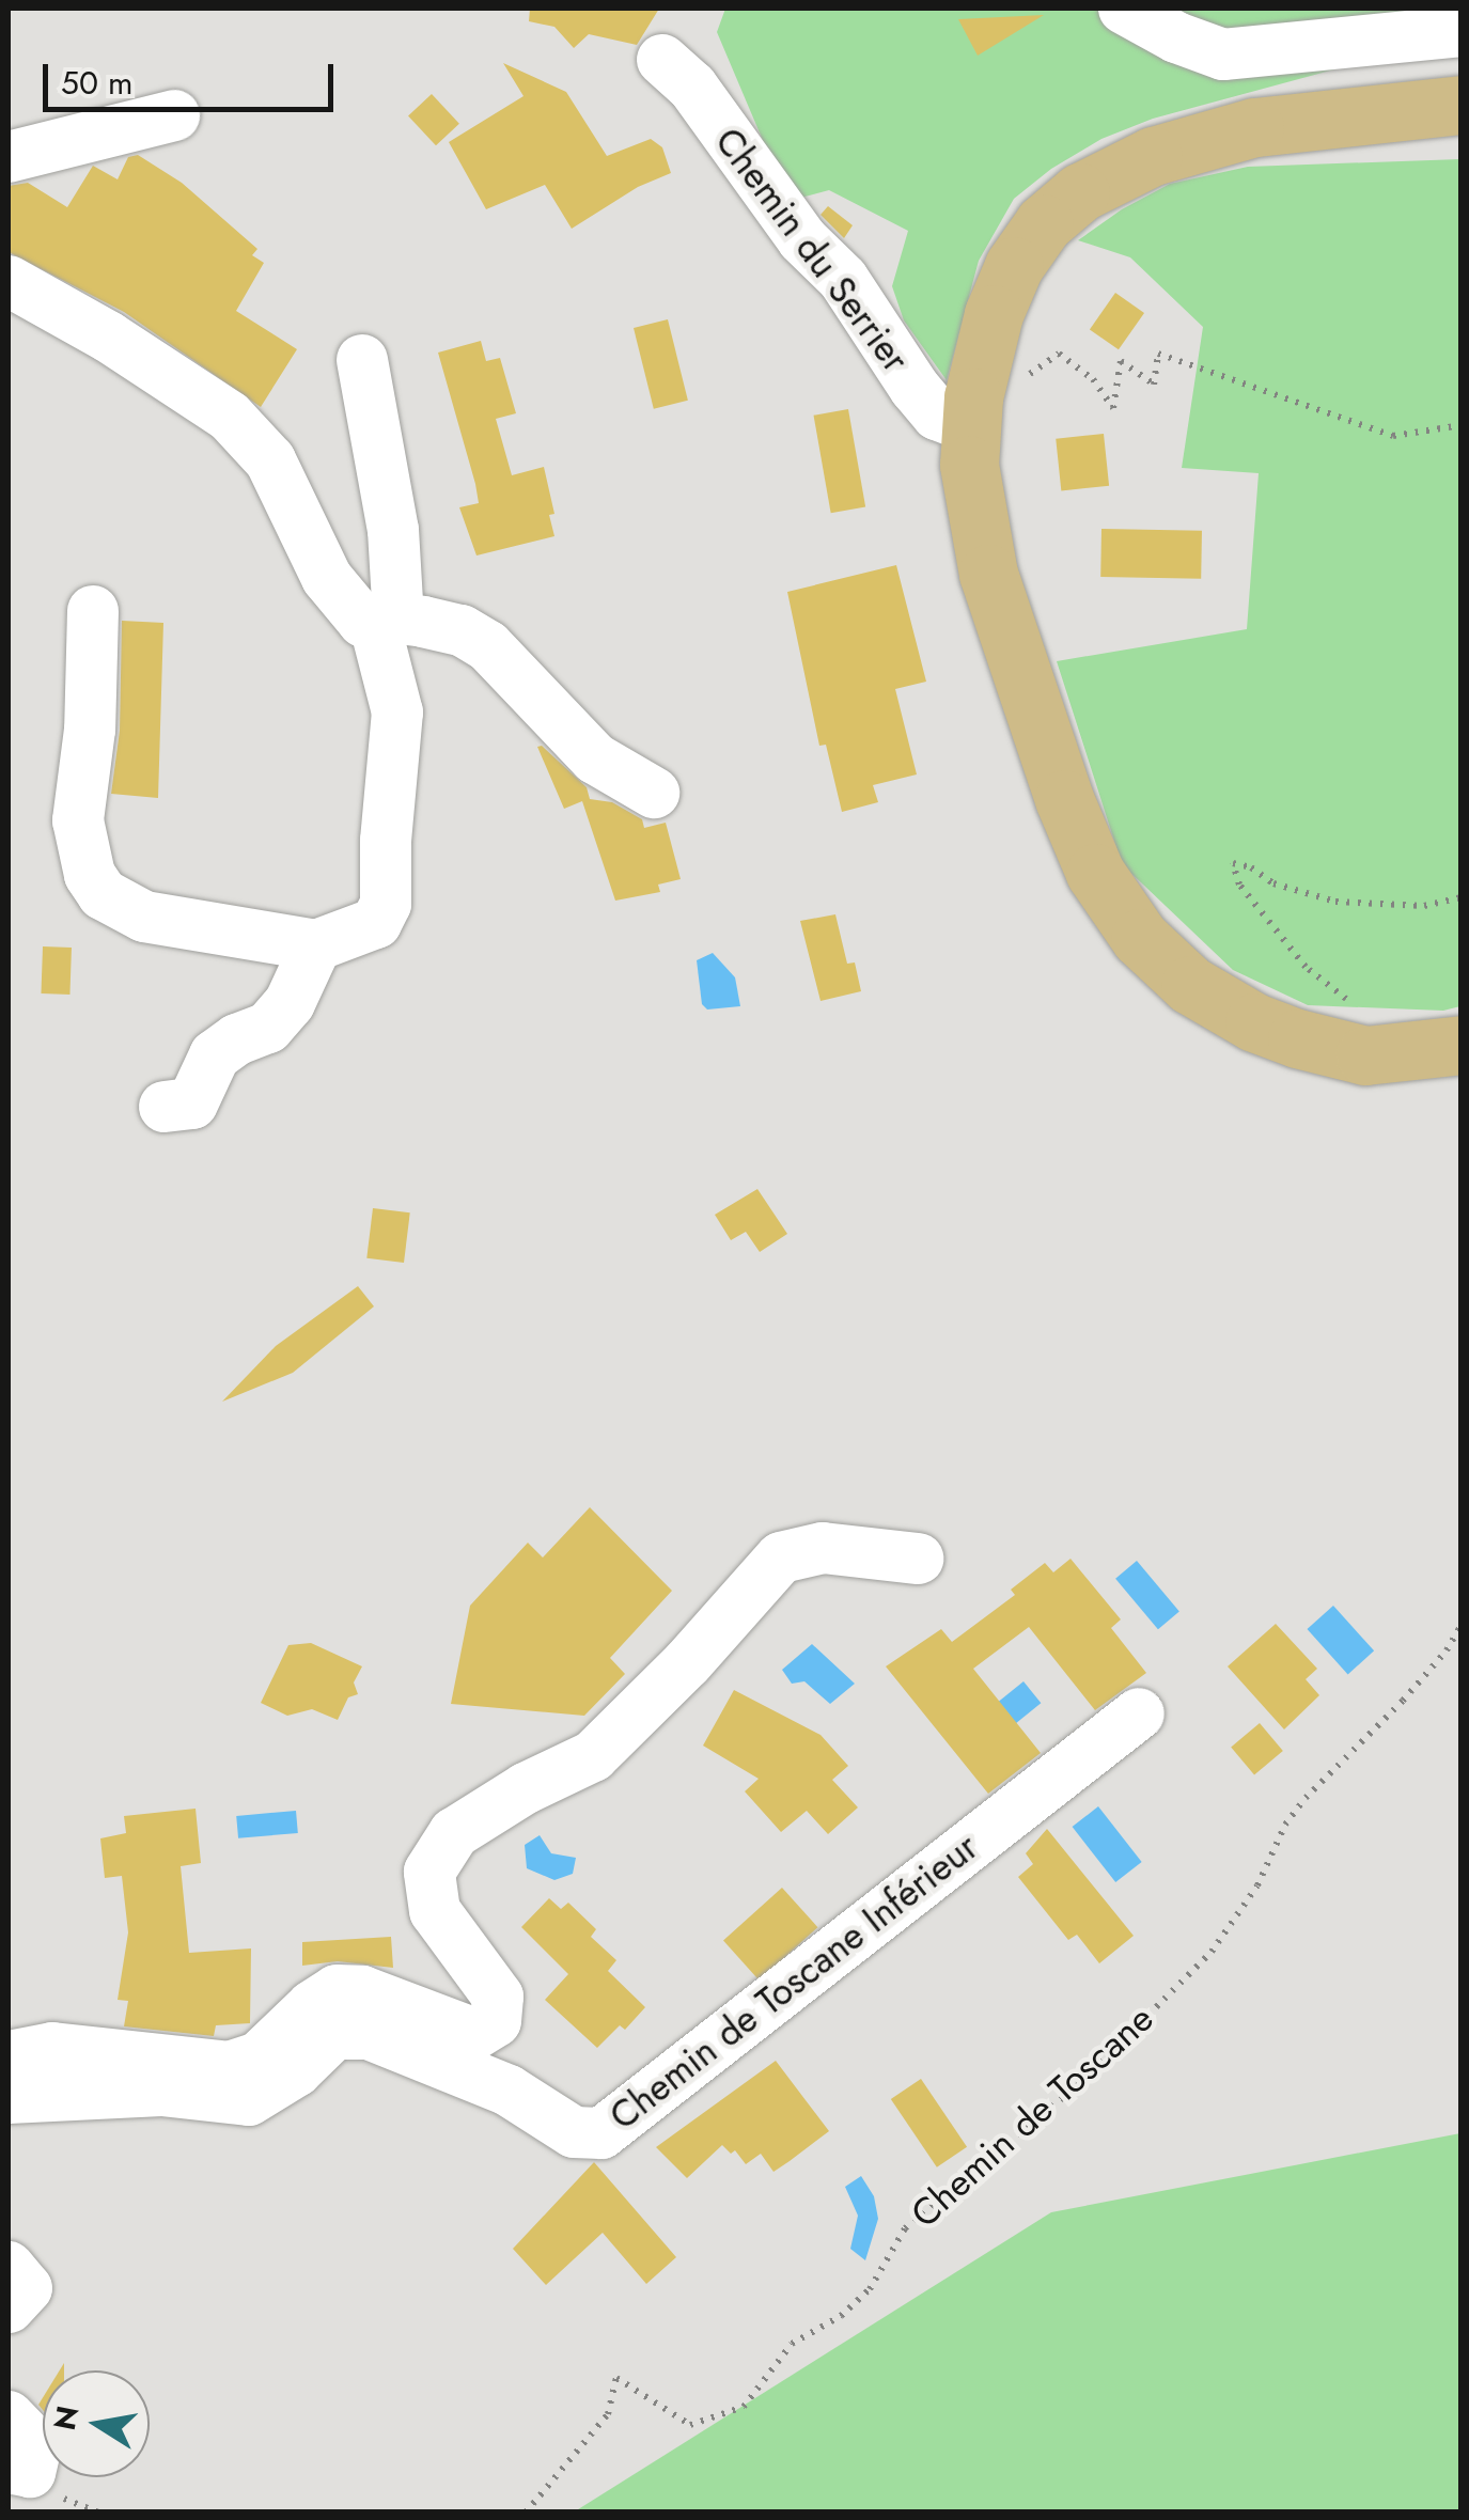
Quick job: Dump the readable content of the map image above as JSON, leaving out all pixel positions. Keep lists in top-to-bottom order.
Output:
{
  "streets": {
    "street": ["Chemin du Serrier", "Chemin de Toscane Inférieur"],
    "path": ["Chemin de Toscane"]
  },
  "scale_bar": "50 m",
  "north": "left"
}
